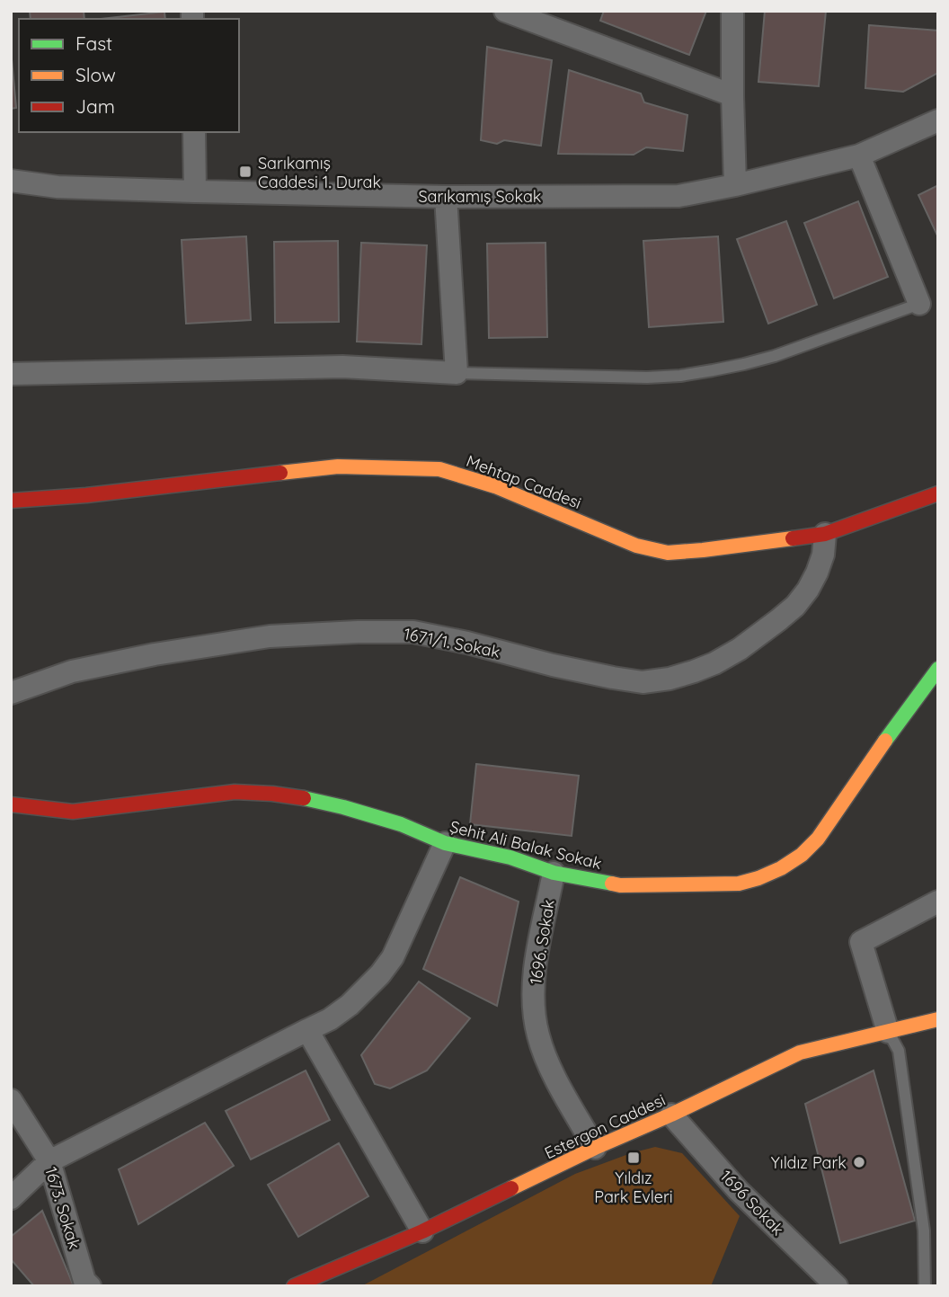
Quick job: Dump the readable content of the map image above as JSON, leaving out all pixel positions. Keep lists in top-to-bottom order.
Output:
{
  "streets": {
    "street": [
      "Sarıkamış Sokak",
      "Mehtap Caddesi",
      "1671/1. Sokak",
      "Şehit Ali Balak Sokak",
      "1696. Sokak",
      "Estergon Caddesi",
      "1696 Sokak",
      "1673. Sokak"
    ]
  },
  "crossings": [
    ["Mehtap Caddesi", "1671/1. Sokak"],
    ["Şehit Ali Balak Sokak", "1696. Sokak"],
    ["1696. Sokak", "Estergon Caddesi"],
    ["Estergon Caddesi", "1696 Sokak"]
  ],
  "places": {
    "transit": ["Sarıkamış Caddesi 1. Durak", "Yıldız Park Evleri"],
    "other": ["Yıldız Park"]
  },
  "legend": ["Fast", "Slow", "Jam"]
}
